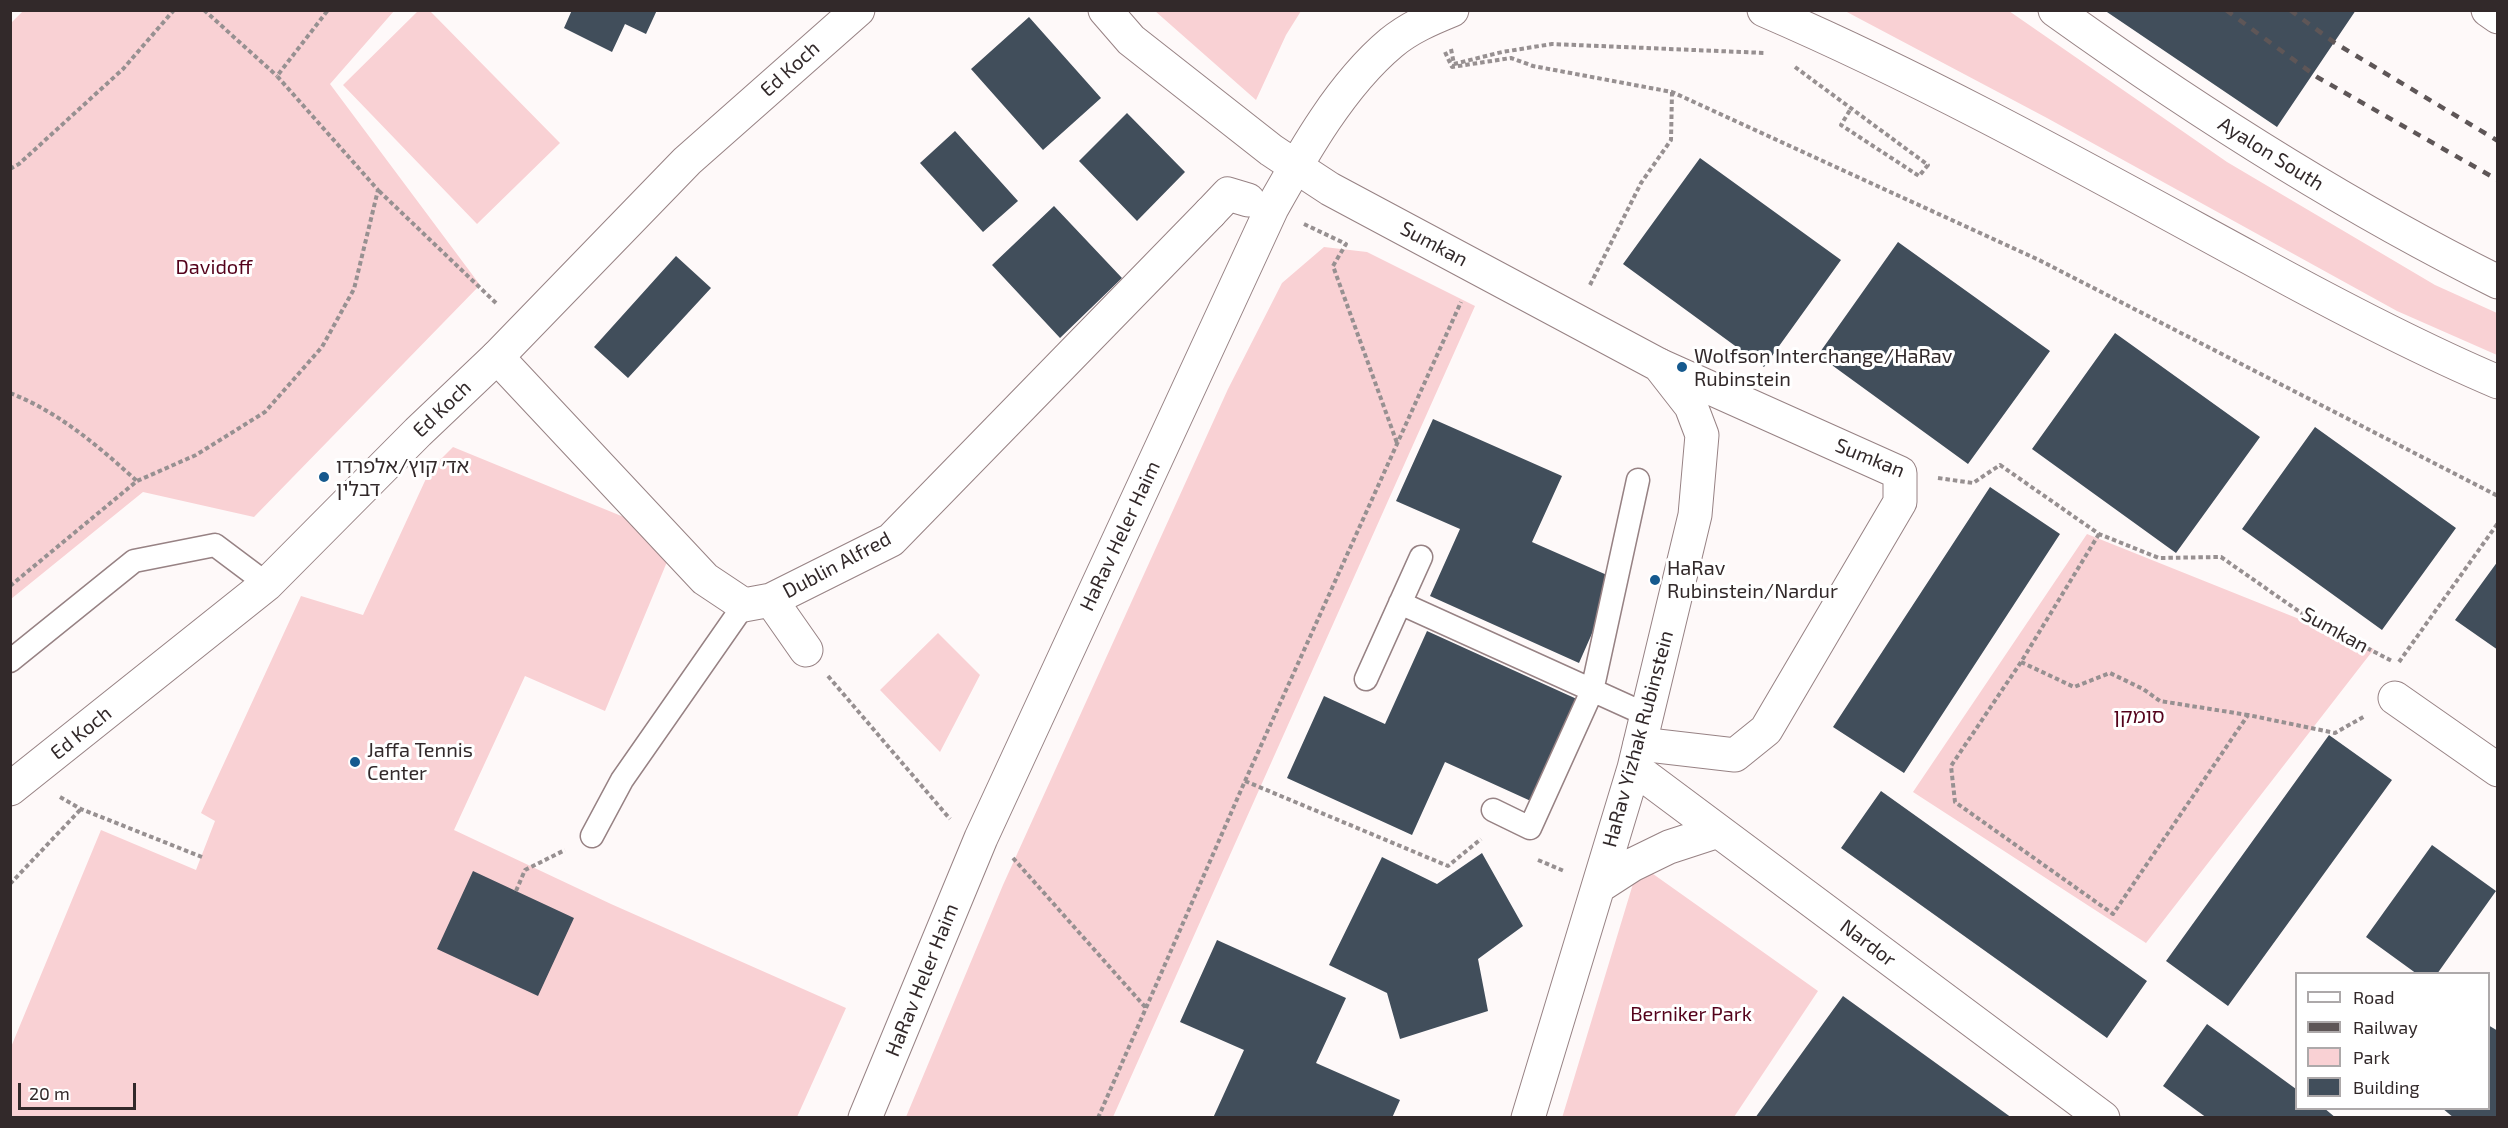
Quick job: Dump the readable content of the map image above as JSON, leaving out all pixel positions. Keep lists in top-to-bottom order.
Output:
{
  "streets": {
    "main road": [
      "Ed Koch",
      "Ayalon South",
      "Sumkan",
      "HaRav Heler Haim",
      "Dublin Alfred",
      "HaRav Yizhak Rubinstein",
      "Nardor"
    ]
  },
  "crossings": [
    ["Sumkan", "HaRav Heler Haim"],
    ["Sumkan", "HaRav Yizhak Rubinstein"],
    ["HaRav Yizhak Rubinstein", "Nardor"]
  ],
  "parks": ["Davidoff", "סומקן", "Berniker Park"],
  "places": [
    "Wolfson Interchange/HaRav Rubinstein",
    "אד׳ קוץ/אלפרדו דבלין",
    "HaRav Rubinstein/Nardur",
    "Jaffa Tennis Center"
  ],
  "legend": [
    "Road",
    "Railway",
    "Park",
    "Building"
  ],
  "scale_bar": "20 m"
}
